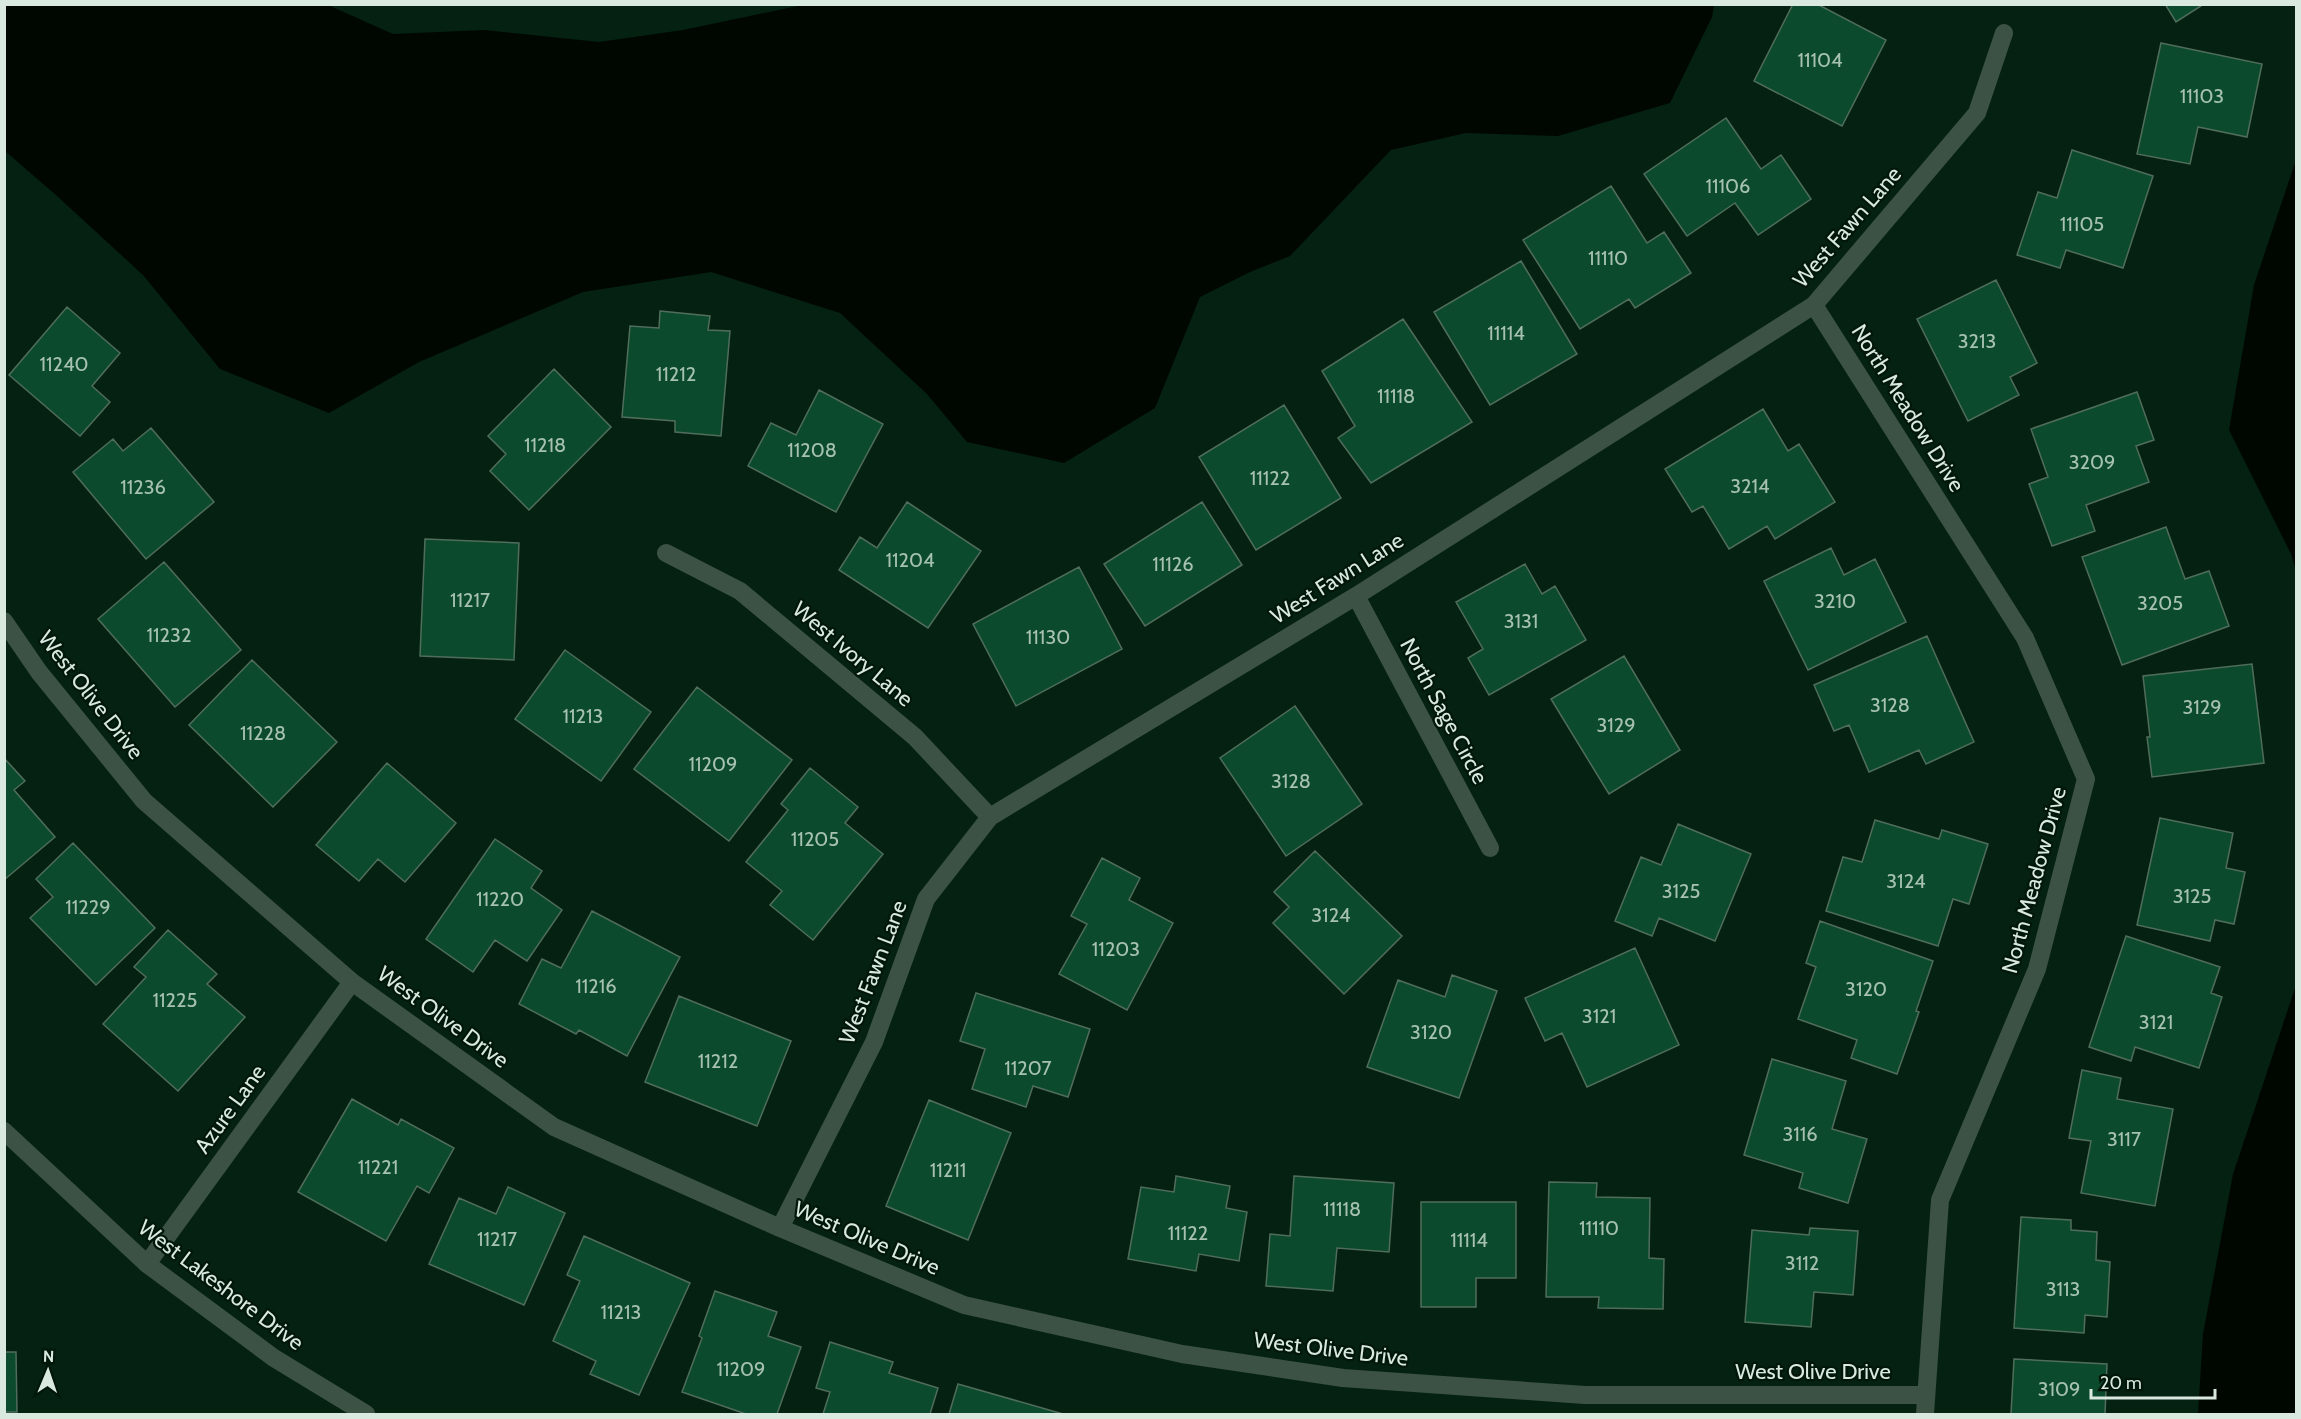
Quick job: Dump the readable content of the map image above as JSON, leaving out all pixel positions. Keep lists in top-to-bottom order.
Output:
{
  "streets": {
    "street": [
      "West Fawn Lane",
      "North Meadow Drive",
      "West Ivory Lane",
      "West Olive Drive",
      "North Sage Circle",
      "Azure Lane",
      "West Lakeshore Drive"
    ]
  },
  "crossings": [
    ["West Fawn Lane", "North Meadow Drive"],
    ["West Fawn Lane", "West Ivory Lane"],
    ["West Fawn Lane", "West Olive Drive"],
    ["West Fawn Lane", "North Sage Circle"],
    ["North Meadow Drive", "West Olive Drive"],
    ["West Olive Drive", "Azure Lane"],
    ["Azure Lane", "West Lakeshore Drive"]
  ],
  "house_numbers": [
    "11104",
    "11103",
    "11106",
    "11105",
    "11110",
    "11114",
    "3213",
    "11240",
    "11212",
    "11118",
    "11218",
    "11208",
    "3209",
    "11122",
    "3214",
    "11236",
    "11204",
    "11126",
    "11217",
    "3210",
    "3205",
    "3131",
    "11232",
    "11130",
    "3128",
    "3129",
    "11213",
    "3129",
    "11228",
    "11209",
    "3128",
    "11205",
    "3124",
    "3125",
    "3125",
    "11220",
    "11229",
    "3124",
    "11203",
    "11216",
    "3120",
    "11225",
    "3121",
    "3121",
    "3120",
    "11212",
    "11207",
    "3116",
    "3117",
    "11221",
    "11211",
    "11118",
    "11110",
    "11122",
    "11217",
    "11114",
    "3112",
    "3113",
    "11213",
    "11209",
    "3109"
  ],
  "scale_bar": "20 m",
  "north": "top"
}
